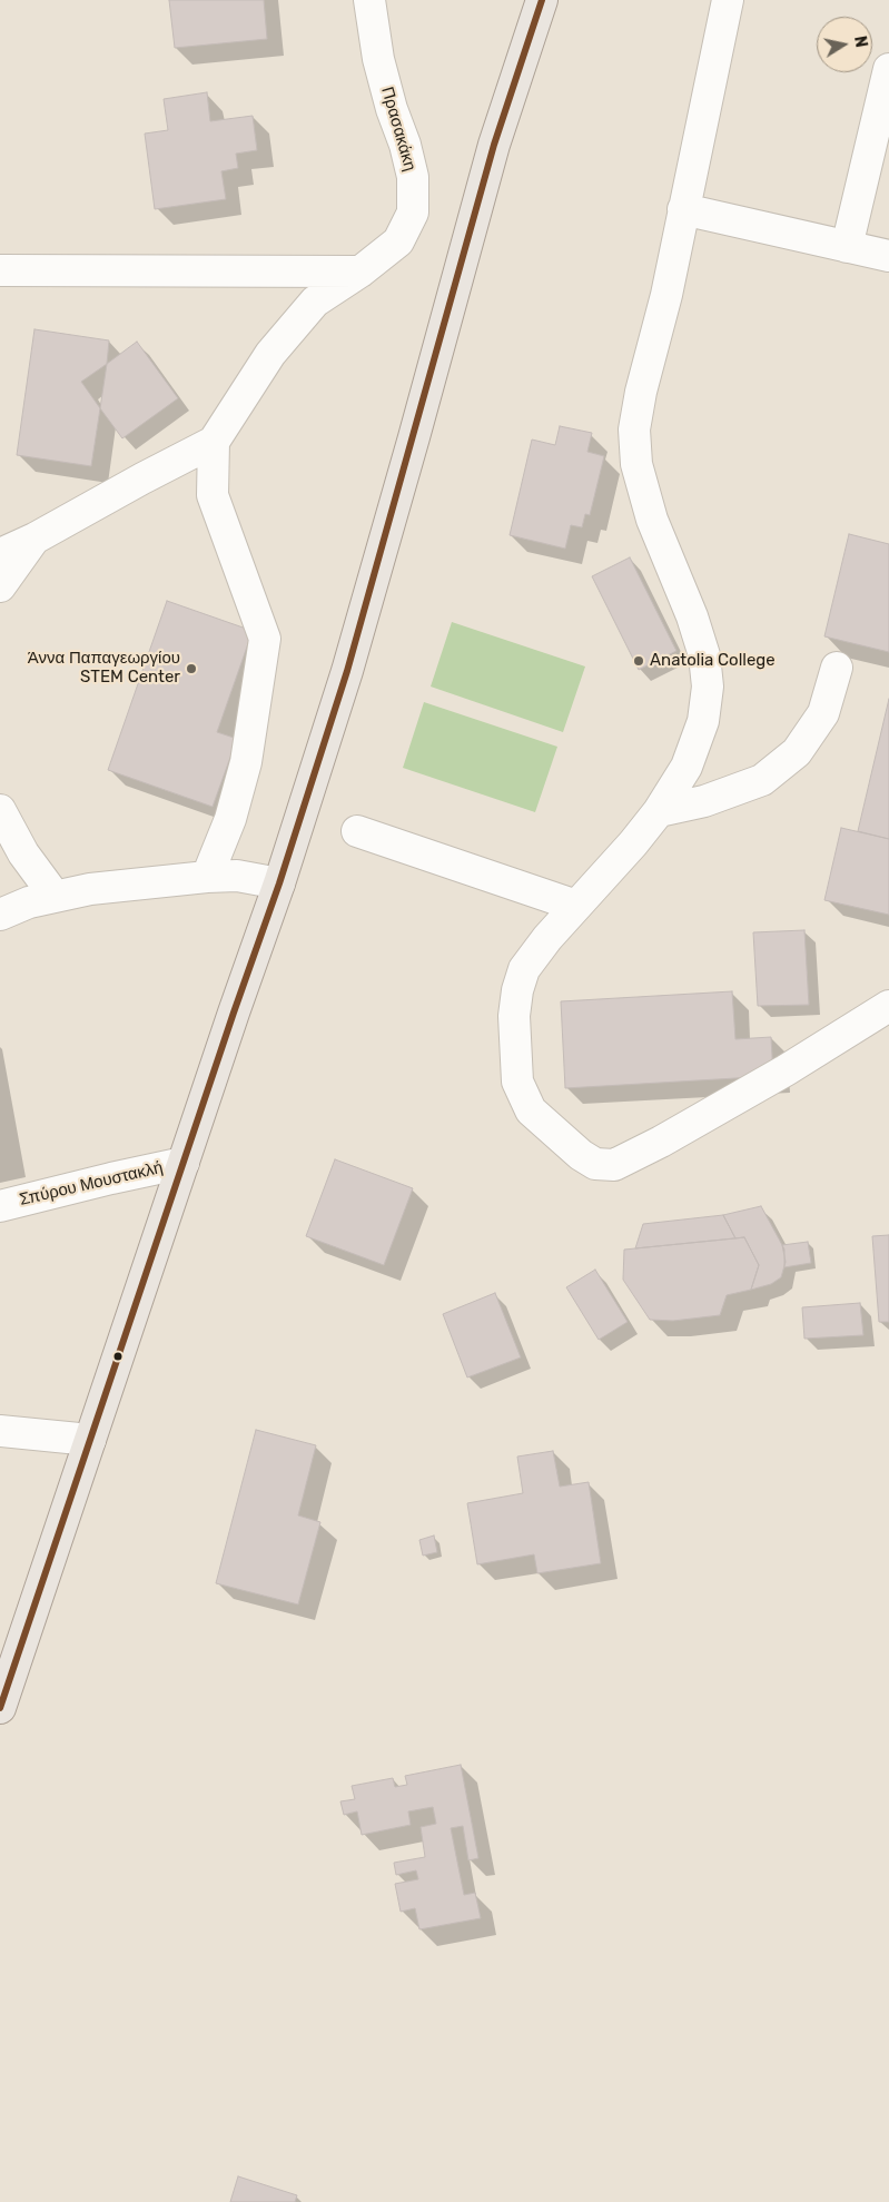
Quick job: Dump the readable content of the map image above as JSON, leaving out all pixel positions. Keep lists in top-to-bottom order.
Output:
{
  "streets": {
    "street": ["Πρασακάκη", "Σπύρου Μουστακλή"]
  },
  "places": ["Anatolia College", "Άννα Παπαγεωργίου STEM Center"],
  "north": "right"
}
